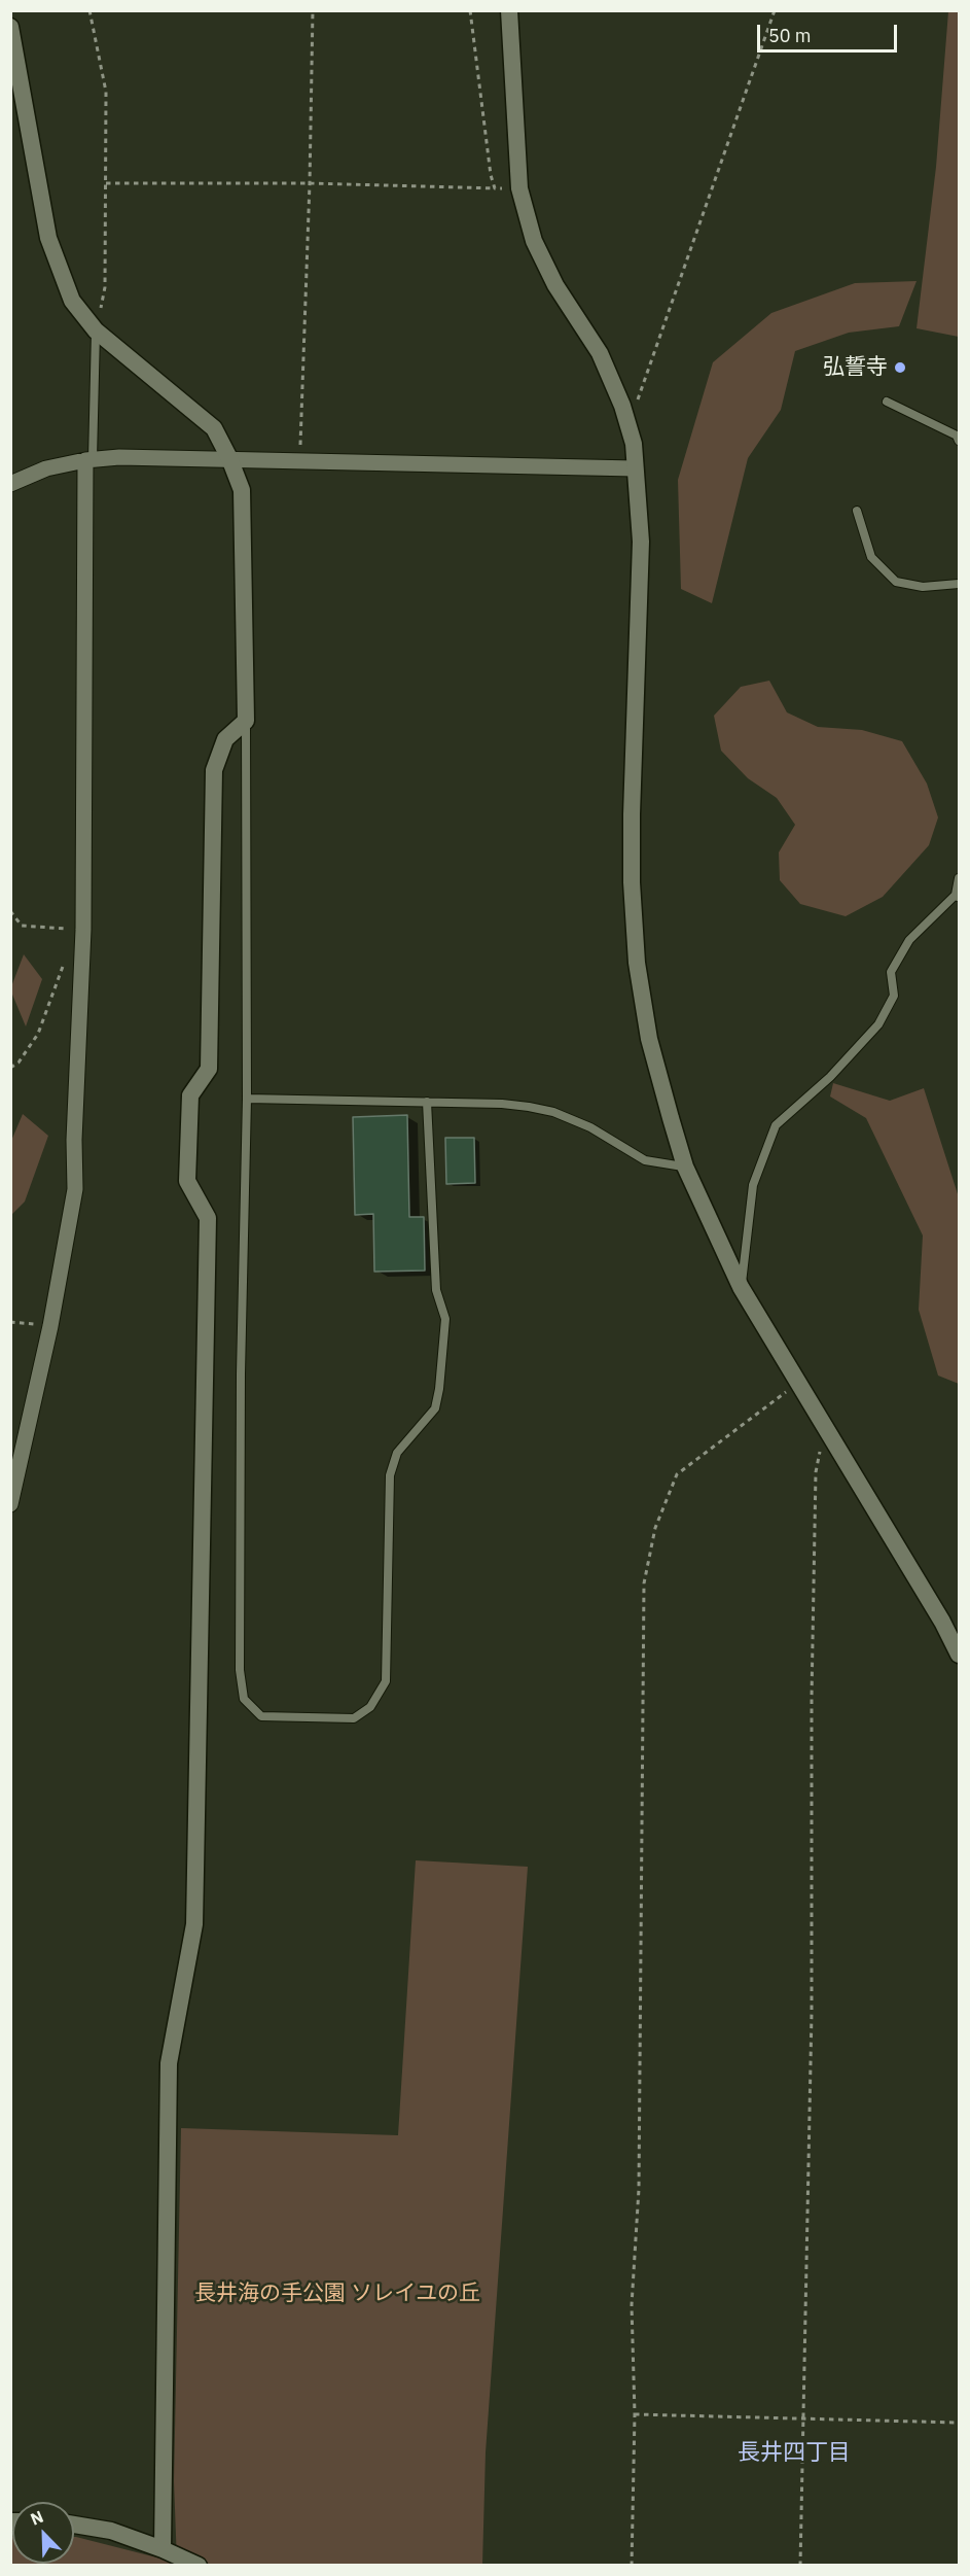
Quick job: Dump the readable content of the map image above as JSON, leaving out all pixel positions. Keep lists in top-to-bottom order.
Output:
{
  "districts": ["長井四丁目"],
  "parks": ["長井海の手公園 ソレイユの丘"],
  "places": ["弘誓寺"],
  "scale_bar": "50 m",
  "north": "top left"
}
